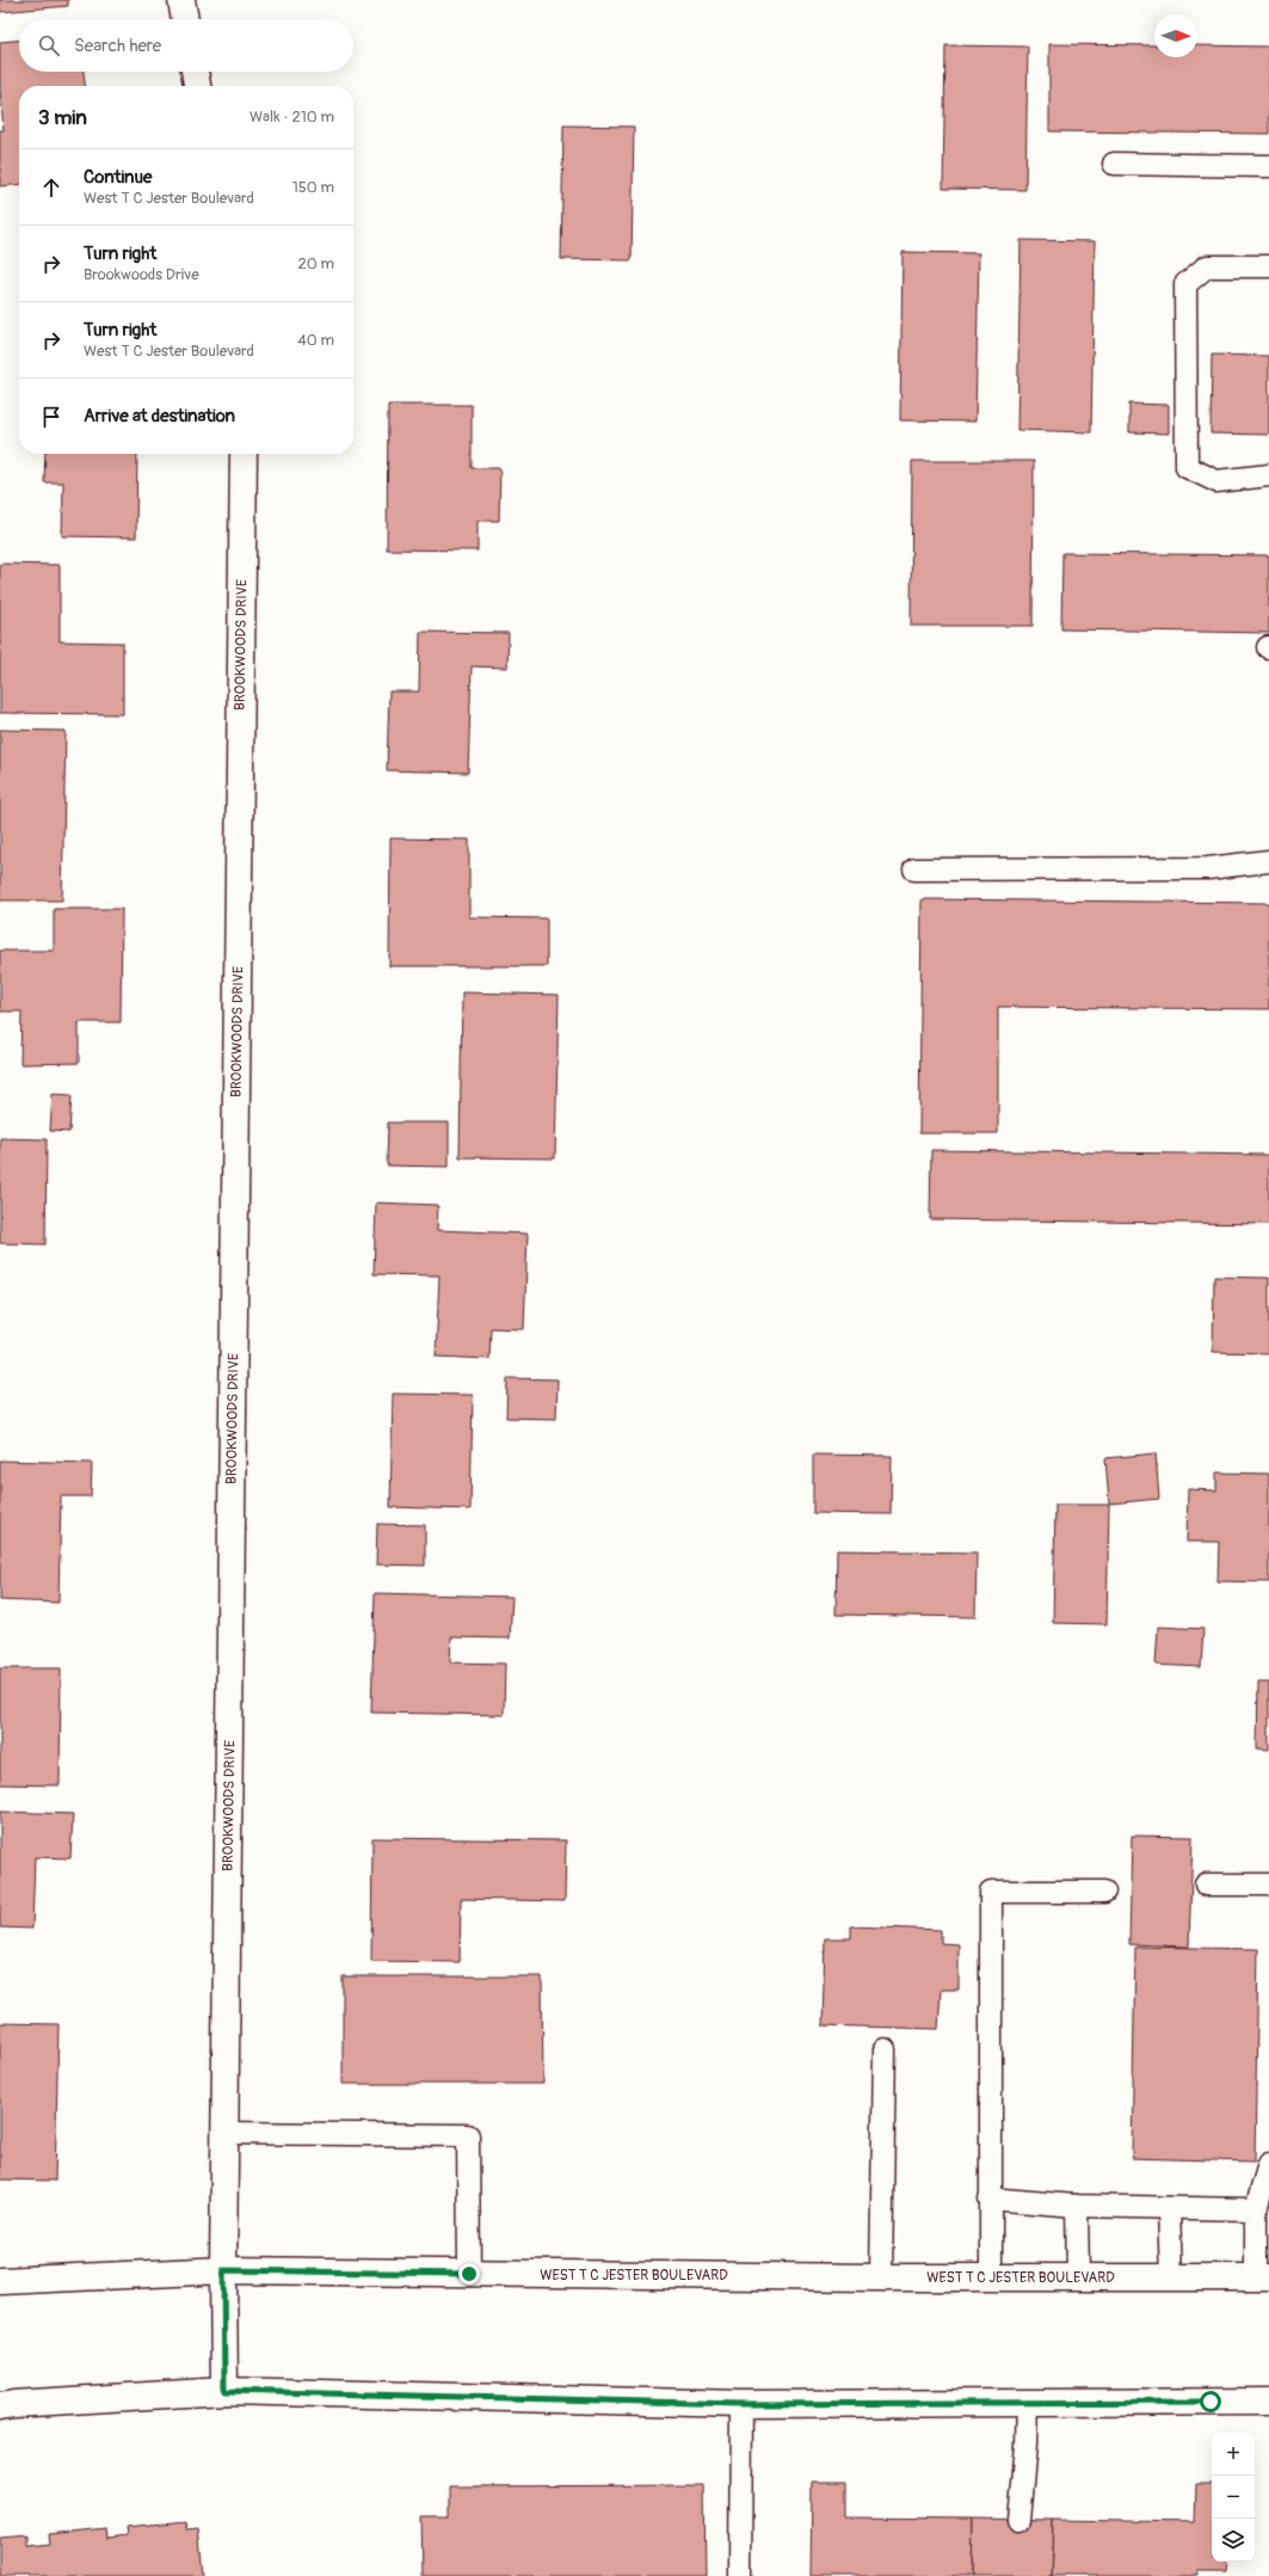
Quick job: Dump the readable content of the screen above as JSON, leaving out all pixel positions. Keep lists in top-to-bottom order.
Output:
{
  "streets": {
    "main road": ["BROOKWOODS DRIVE", "WEST T C JESTER BOULEVARD"]
  },
  "crossings": [
    ["BROOKWOODS DRIVE", "WEST T C JESTER BOULEVARD"]
  ],
  "north": "right",
  "page": {
    "search": "Search here",
    "heading": ["3 min", "Walk · 210 m"],
    "list": [
      ["Continue", "West T C Jester Boulevard", "150 m"],
      ["Turn right", "Brookwoods Drive", "20 m"],
      ["Turn right", "West T C Jester Boulevard", "40 m"],
      "Arrive at destination"
    ],
    "map_buttons": ["+", "−"]
  }
}
